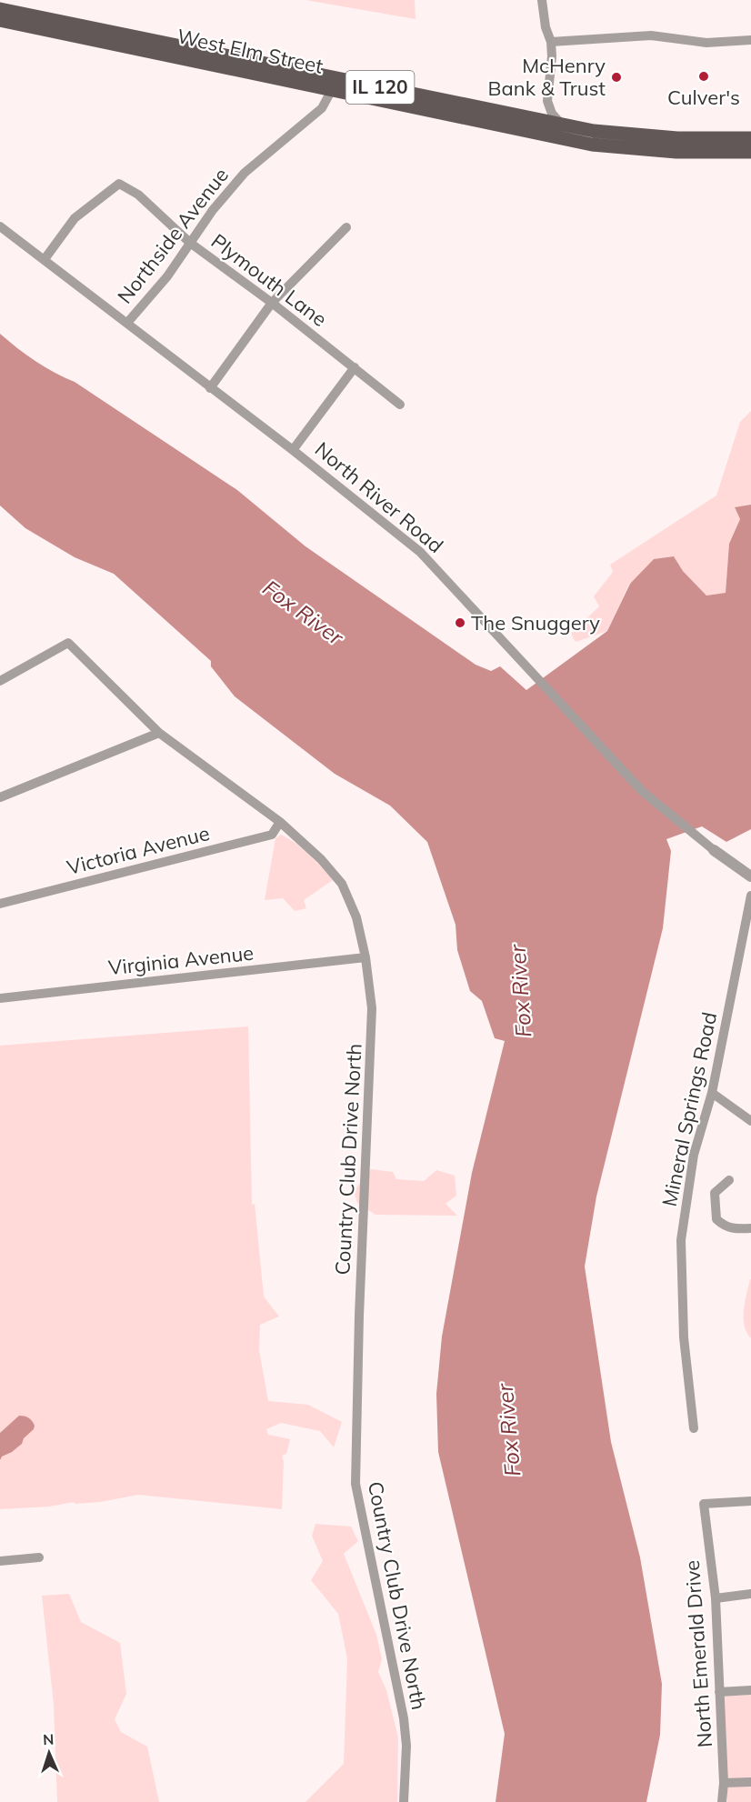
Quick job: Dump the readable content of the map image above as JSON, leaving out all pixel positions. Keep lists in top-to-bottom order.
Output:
{
  "streets": {
    "main road": ["West Elm Street", "IL 120"],
    "street": [
      "Northside Avenue",
      "Plymouth Lane",
      "North River Road",
      "Victoria Avenue",
      "Virginia Avenue",
      "Mineral Springs Road",
      "Country Club Drive North",
      "North Emerald Drive"
    ]
  },
  "crossings": [
    ["West Elm Street", "Northside Avenue"],
    ["Northside Avenue", "Plymouth Lane"],
    ["Northside Avenue", "North River Road"],
    ["Plymouth Lane", "North River Road"],
    ["Victoria Avenue", "Country Club Drive North"],
    ["Virginia Avenue", "Country Club Drive North"]
  ],
  "water": ["Fox River"],
  "places": ["Culver's", "McHenry Bank & Trust", "The Snuggery"],
  "north": "top"
}
